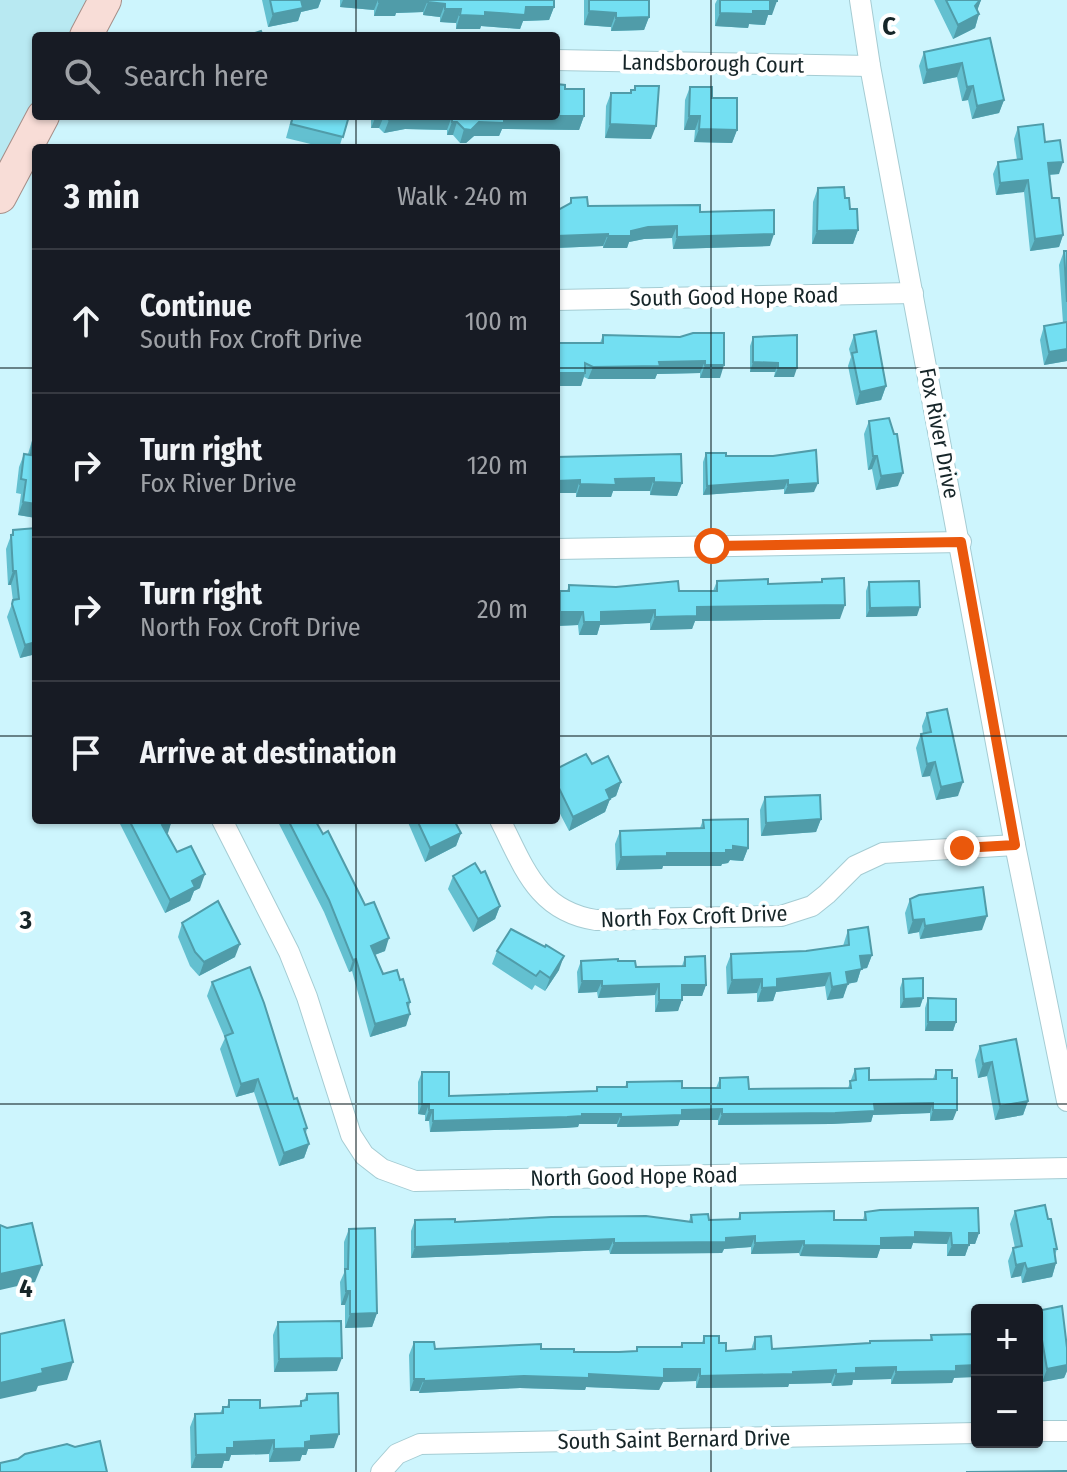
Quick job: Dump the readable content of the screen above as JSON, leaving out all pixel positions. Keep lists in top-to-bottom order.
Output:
{
  "streets": {
    "street": [
      "Landsborough Court",
      "South Good Hope Road",
      "Fox River Drive",
      "North Fox Croft Drive",
      "North Good Hope Road",
      "South Saint Bernard Drive"
    ]
  },
  "crossings": [
    ["Landsborough Court", "Fox River Drive"],
    ["South Good Hope Road", "Fox River Drive"],
    ["Fox River Drive", "North Fox Croft Drive"]
  ],
  "page": {
    "search": "Search here",
    "heading": ["3 min", "Walk · 240 m"],
    "list": [
      ["Continue", "South Fox Croft Drive", "100 m"],
      ["Turn right", "Fox River Drive", "120 m"],
      ["Turn right", "North Fox Croft Drive", "20 m"],
      "Arrive at destination"
    ],
    "map_buttons": ["+", "−"]
  },
  "grid": {
    "columns": ["C"],
    "rows": ["3", "4"]
  }
}
